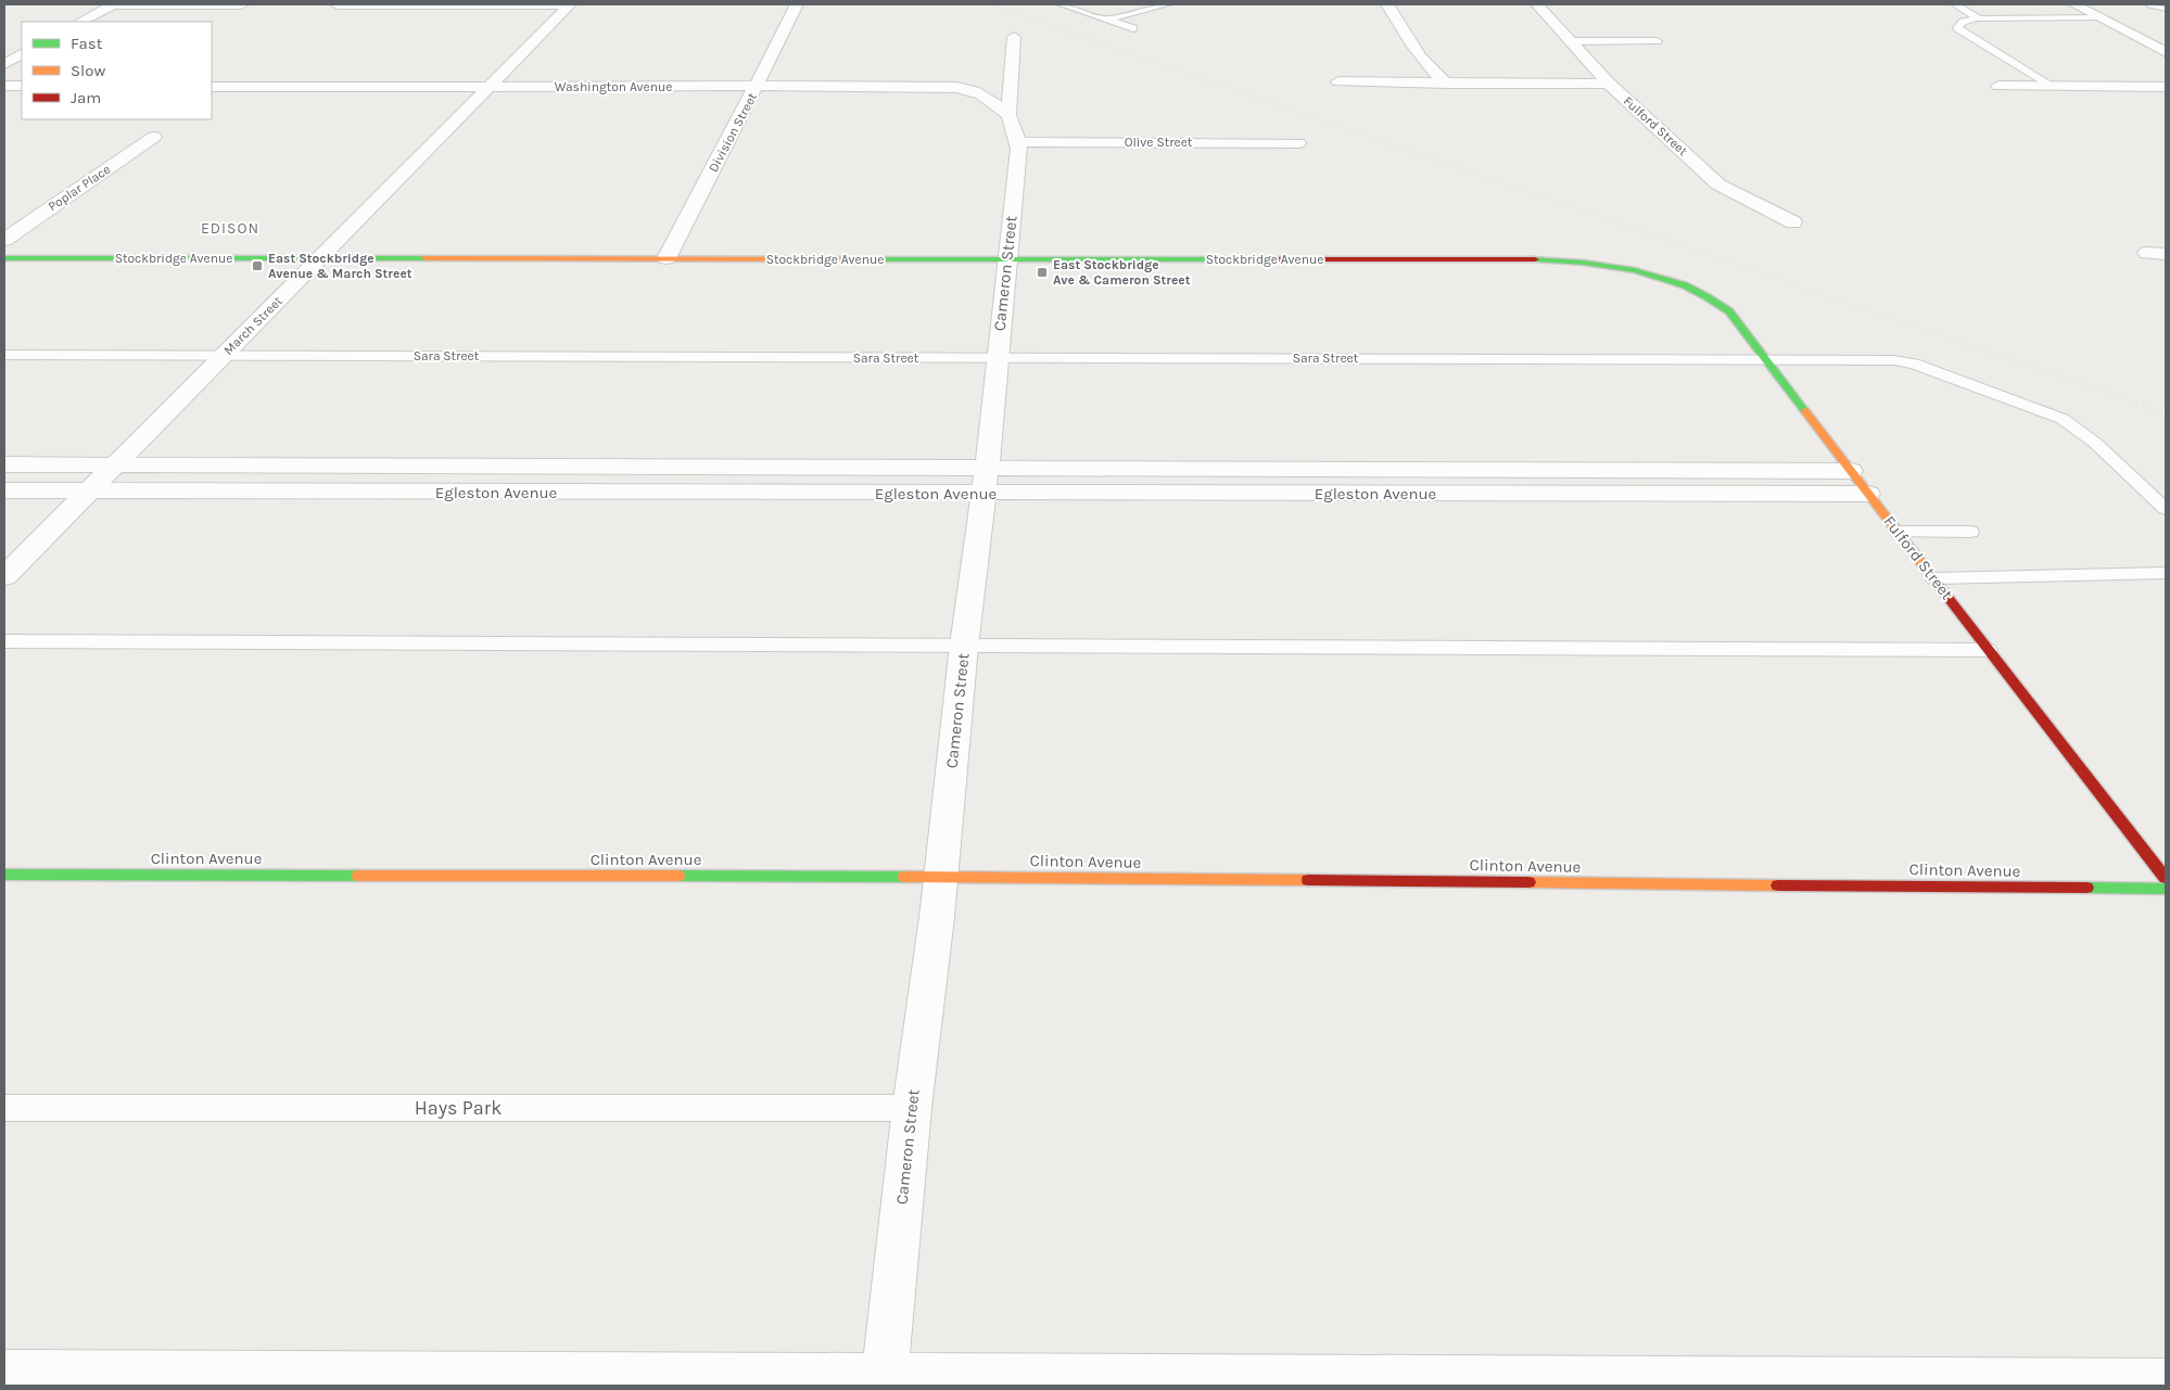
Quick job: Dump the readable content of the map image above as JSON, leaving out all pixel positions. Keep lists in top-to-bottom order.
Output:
{
  "streets": {
    "street": [
      "Washington Avenue",
      "Fulford Street",
      "Division Street",
      "Olive Street",
      "Poplar Place",
      "Stockbridge Avenue",
      "Cameron Street",
      "March Street",
      "Egleston Avenue",
      "Clinton Avenue"
    ],
    "lane": ["Sara Street", "Hays Park"]
  },
  "crossings": [
    ["Washington Avenue", "Division Street"],
    ["Washington Avenue", "Olive Street"],
    ["Washington Avenue", "Cameron Street"],
    ["Washington Avenue", "March Street"],
    ["Fulford Street", "Stockbridge Avenue"],
    ["Fulford Street", "Sara Street"],
    ["Fulford Street", "Egleston Avenue"],
    ["Division Street", "Stockbridge Avenue"],
    ["Olive Street", "Cameron Street"],
    ["Stockbridge Avenue", "Cameron Street"],
    ["Stockbridge Avenue", "March Street"],
    ["Cameron Street", "Sara Street"],
    ["Cameron Street", "Egleston Avenue"],
    ["Cameron Street", "Clinton Avenue"],
    ["Cameron Street", "Hays Park"],
    ["March Street", "Sara Street"],
    ["March Street", "Egleston Avenue"]
  ],
  "districts": ["EDISON"],
  "places": {
    "transit": ["East Stockbridge Avenue & March Street", "East Stockbridge Ave & Cameron Street"]
  },
  "legend": ["Fast", "Slow", "Jam"]
}
